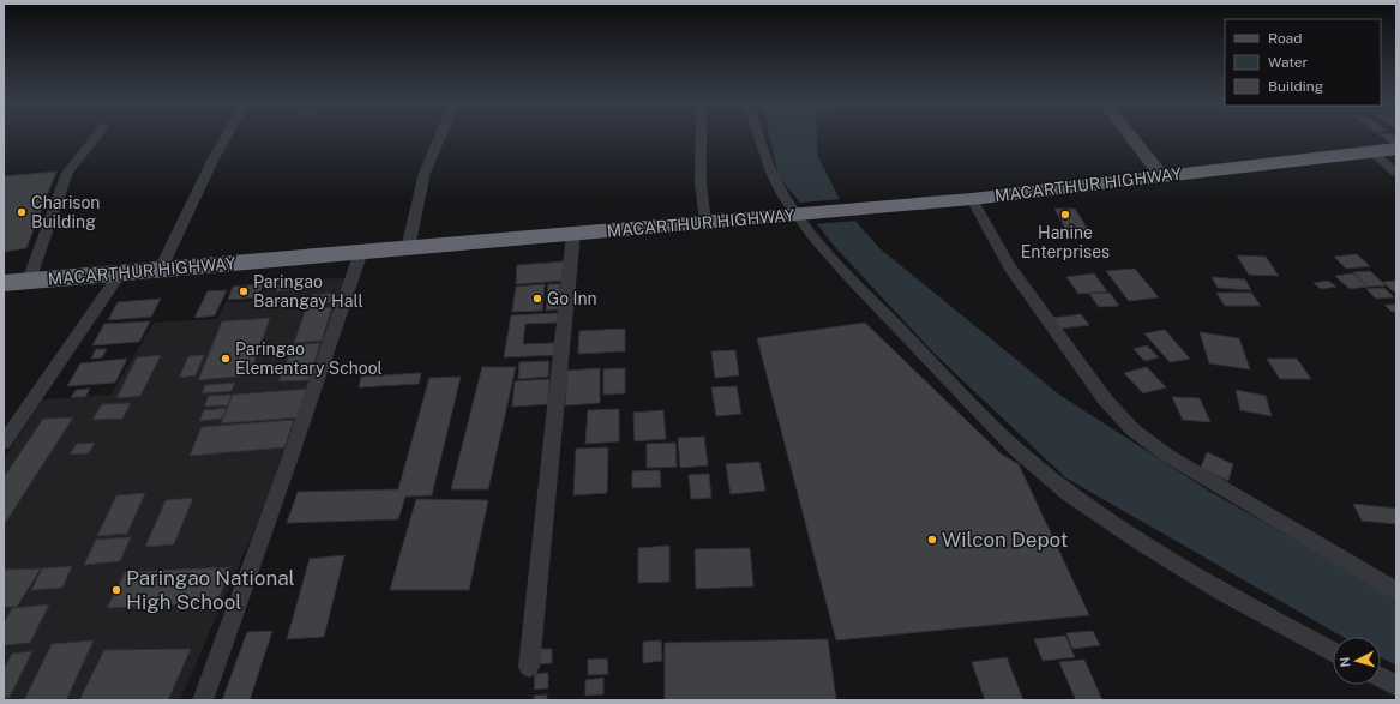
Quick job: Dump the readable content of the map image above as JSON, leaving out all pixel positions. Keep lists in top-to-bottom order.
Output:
{
  "streets": {
    "highway": ["MACARTHUR HIGHWAY"]
  },
  "places": [
    "Charison Building",
    "Hanine Enterprises",
    "Paringao Barangay Hall",
    "Go Inn",
    "Paringao Elementary School",
    "Wilcon Depot",
    "Paringao National High School"
  ],
  "legend": ["Road", "Water", "Building"],
  "north": "left"
}
